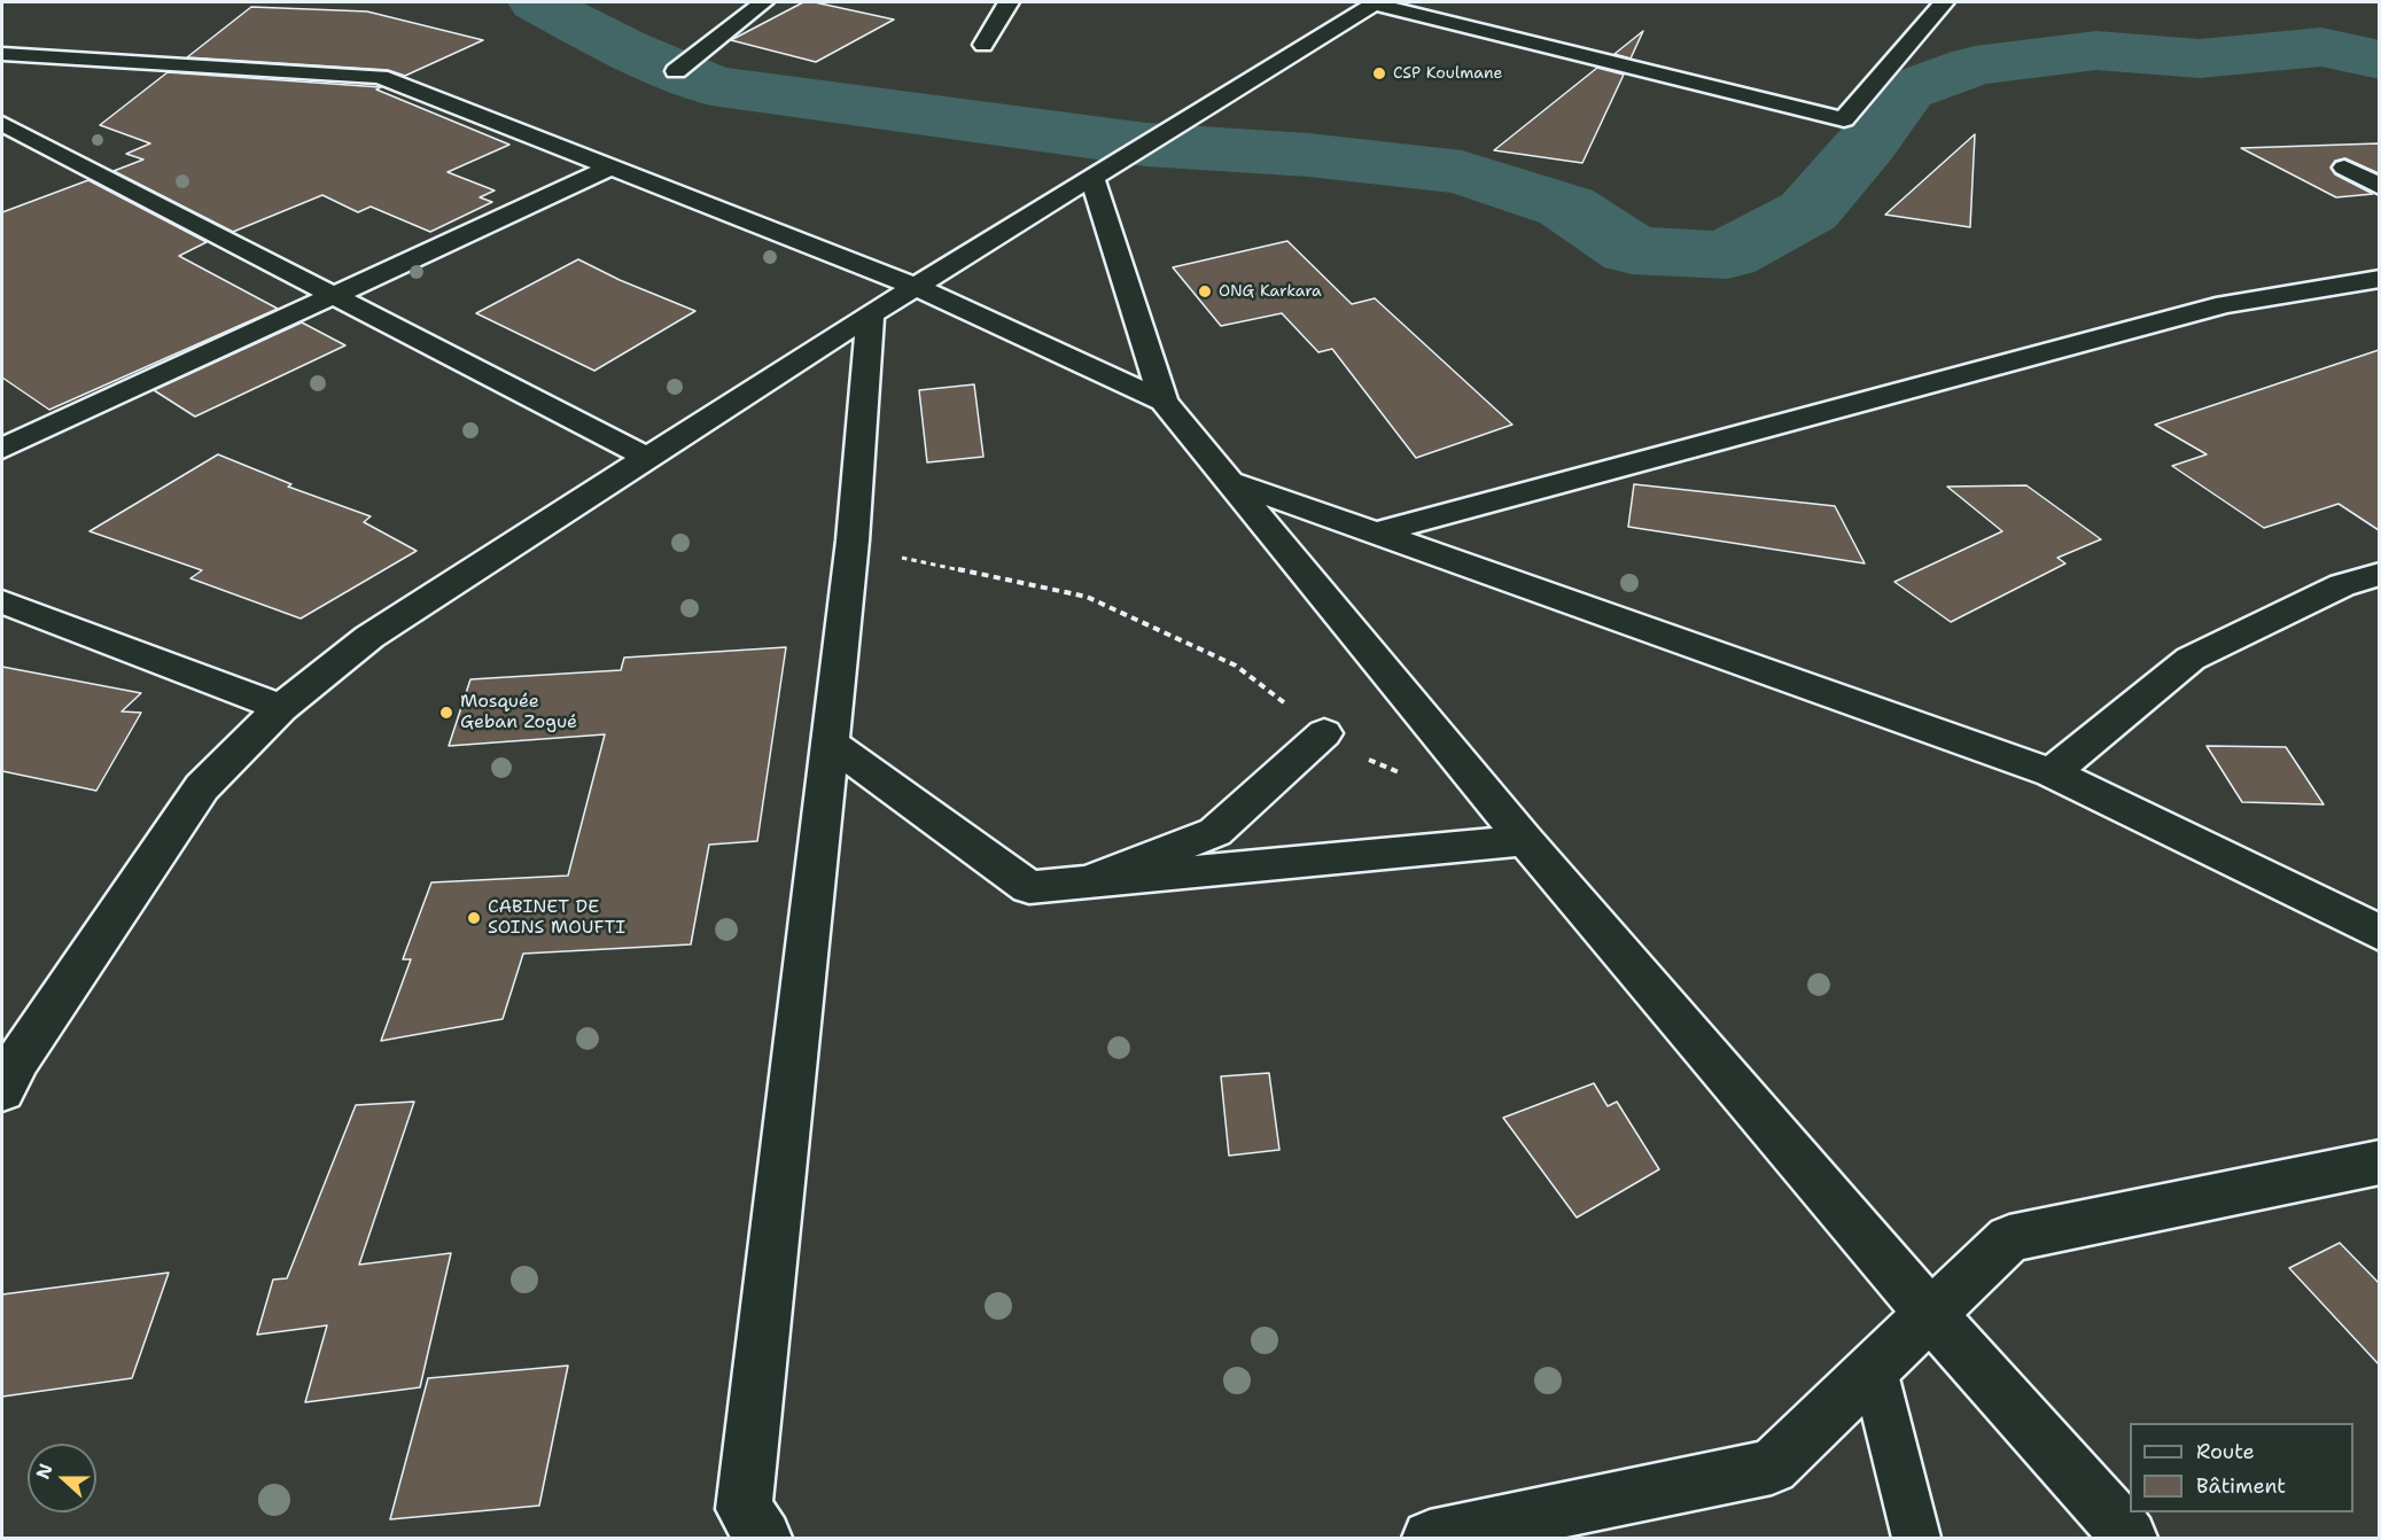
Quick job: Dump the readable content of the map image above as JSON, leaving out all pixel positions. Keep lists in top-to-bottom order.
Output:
{
  "places": [
    "CSP Koulmane",
    "ONG Karkara",
    "Mosquée Geban Zogué",
    "CABINET DE SOINS MOUFTI"
  ],
  "legend": ["Route", "Bâtiment"],
  "north": "left"
}
